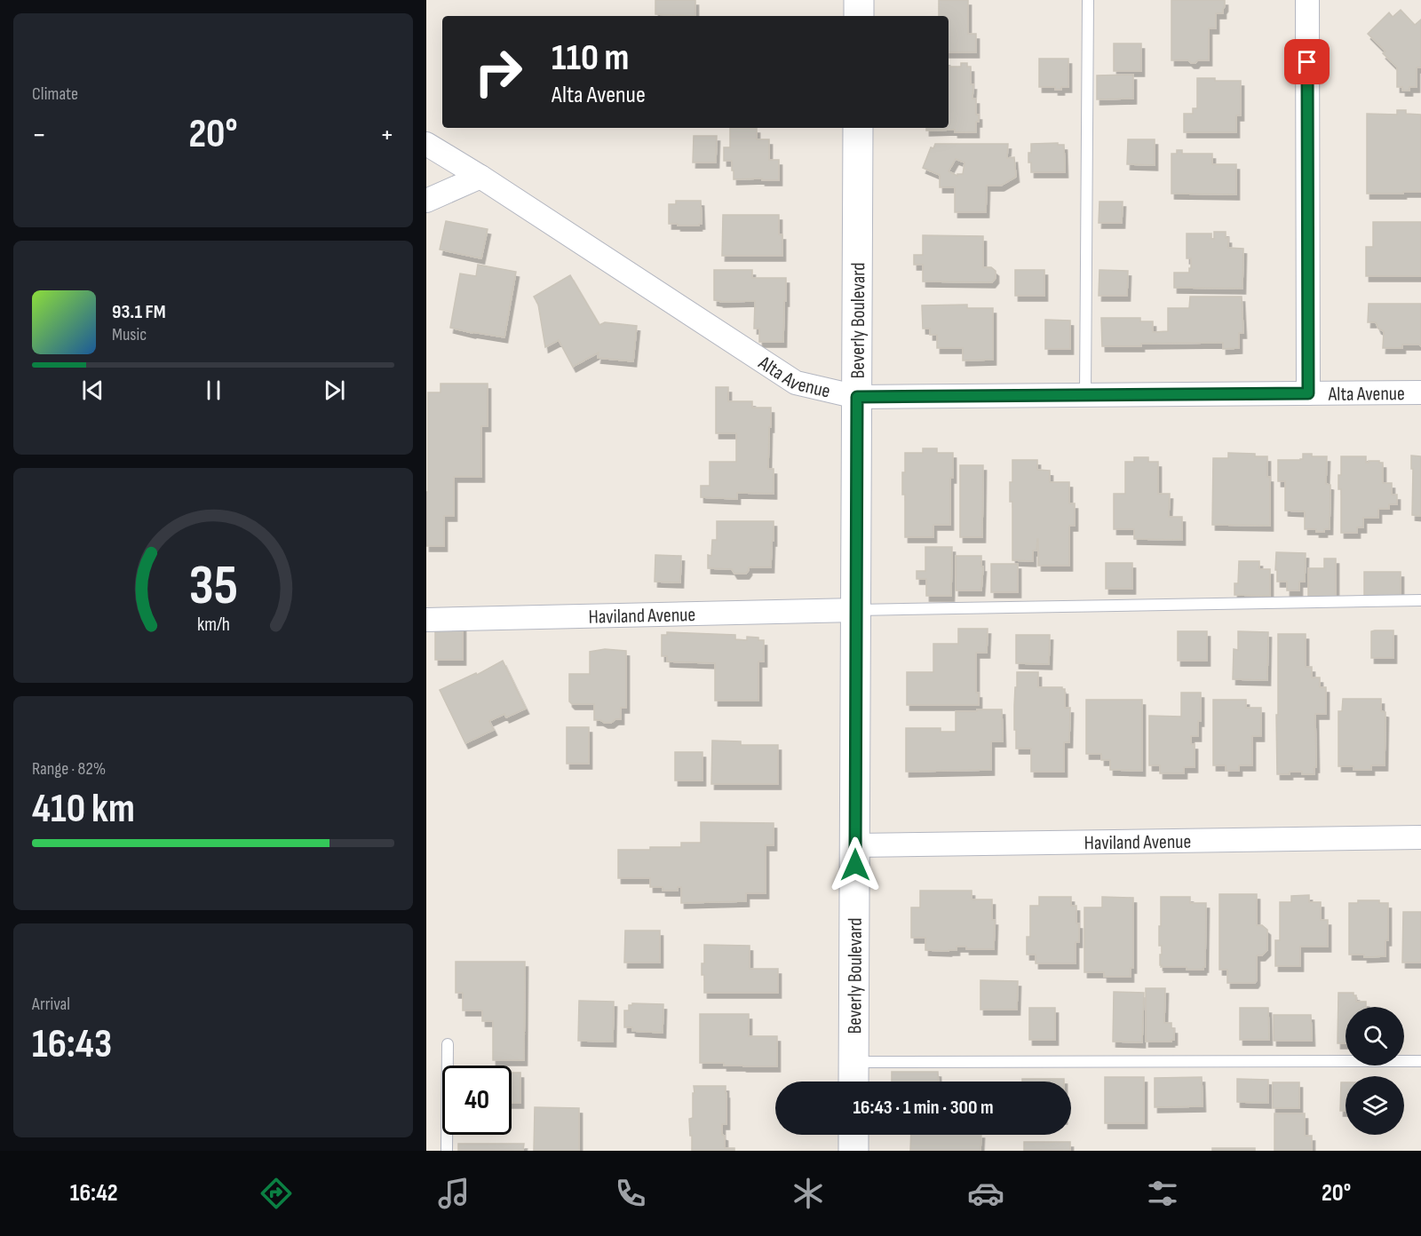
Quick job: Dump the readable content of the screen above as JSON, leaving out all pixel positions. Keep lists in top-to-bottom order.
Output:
{
  "streets": {
    "street": ["Beverly Boulevard", "Alta Avenue", "Haviland Avenue"]
  },
  "crossings": [
    ["Beverly Boulevard", "Alta Avenue"],
    ["Beverly Boulevard", "Haviland Avenue"]
  ],
  "page": {
    "tile": [
      "Climate",
      ["Range · 82%", "410 km"],
      ["Arrival", "16:43"]
    ],
    "turn": ["110 m", "Alta Avenue"],
    "heat": ["−", "20°", "+"],
    "song": ["93.1 FM", "Music"],
    "limit": "40",
    "trip": "16:43 · 1 min · 300 m",
    "tabs": ["16:42", "20°"],
    "gauge": ["35", "km/h"]
  }
}
